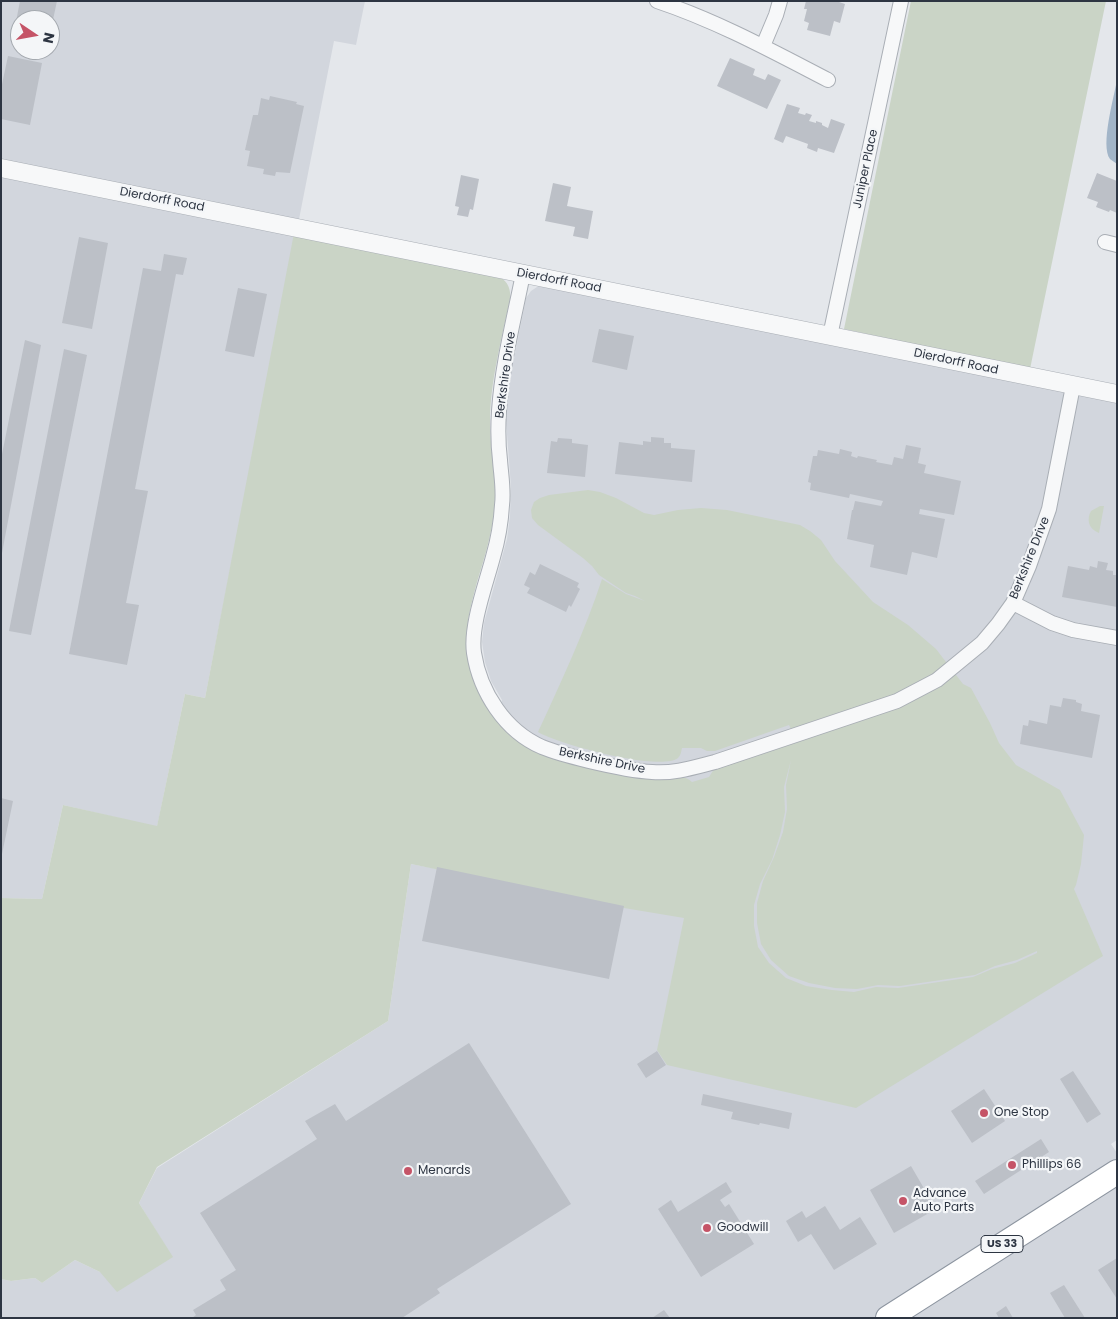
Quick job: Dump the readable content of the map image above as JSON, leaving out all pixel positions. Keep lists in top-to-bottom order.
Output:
{
  "streets": {
    "highway": ["US 33"],
    "street": ["Juniper Place", "Dierdorff Road", "Berkshire Drive"]
  },
  "crossings": [
    ["Juniper Place", "Dierdorff Road"],
    ["Dierdorff Road", "Berkshire Drive"]
  ],
  "places": [
    "One Stop",
    "Phillips 66",
    "Menards",
    "Advance Auto Parts",
    "Goodwill"
  ],
  "north": "right"
}
